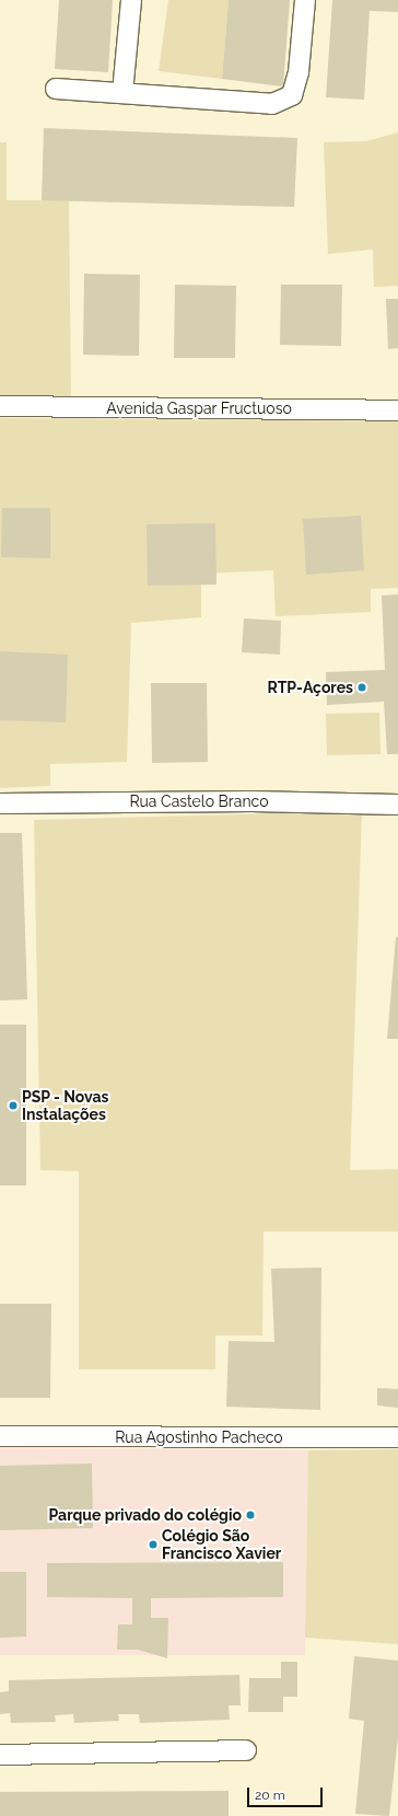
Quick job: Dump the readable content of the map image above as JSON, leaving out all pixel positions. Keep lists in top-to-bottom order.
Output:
{
  "streets": {
    "street": ["Avenida Gaspar Fructuoso", "Rua Castelo Branco", "Rua Agostinho Pacheco"]
  },
  "places": [
    "RTP-Açores",
    "PSP - Novas Instalações",
    "Parque privado do colégio",
    "Colégio São Francisco Xavier"
  ],
  "scale_bar": "20 m"
}
